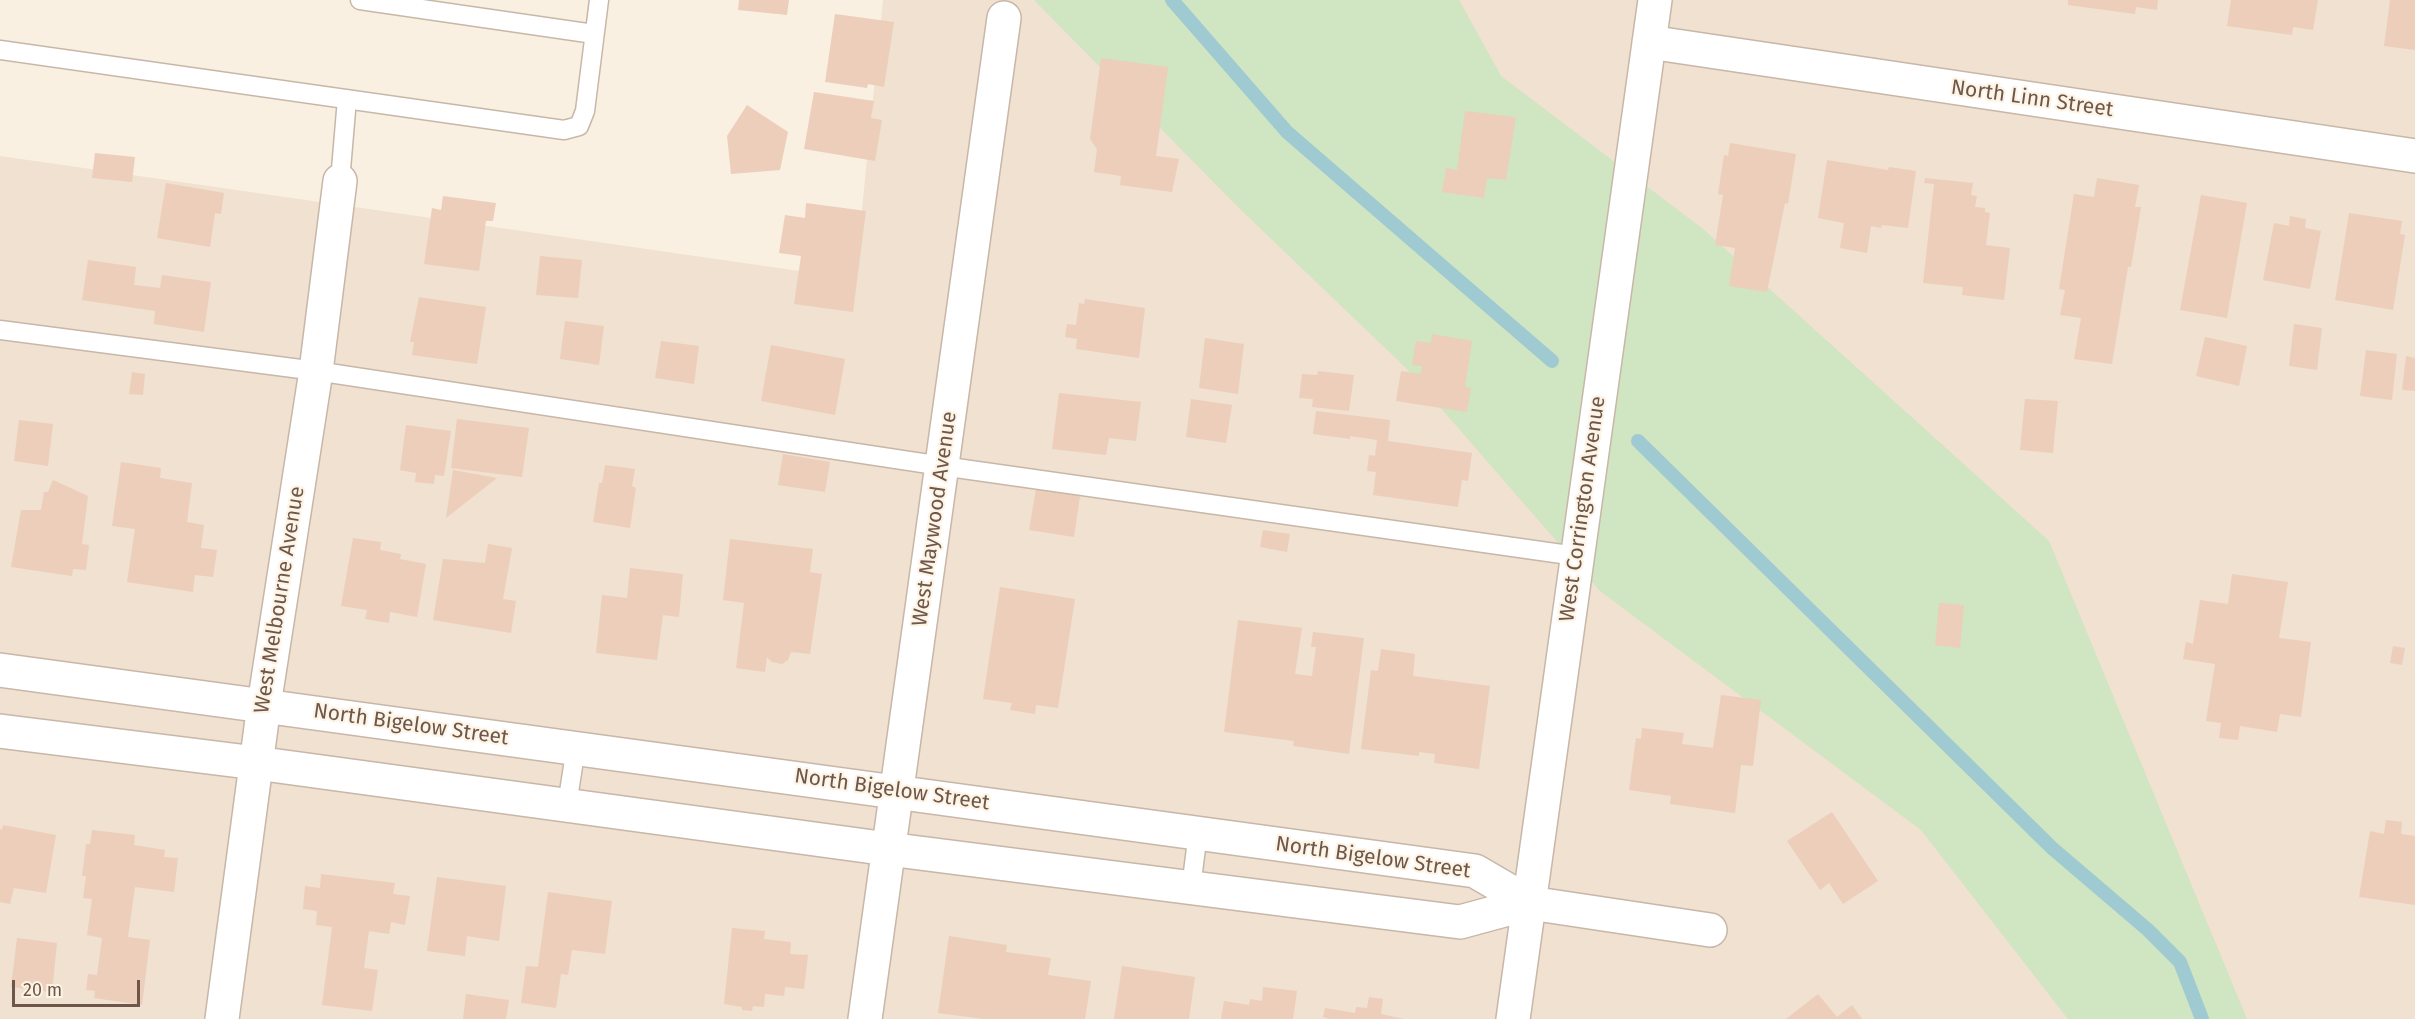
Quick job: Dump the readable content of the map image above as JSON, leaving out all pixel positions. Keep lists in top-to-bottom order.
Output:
{
  "streets": {
    "street": [
      "North Linn Street",
      "West Corrington Avenue",
      "West Maywood Avenue",
      "West Melbourne Avenue",
      "North Bigelow Street"
    ]
  },
  "crossings": [
    ["North Linn Street", "West Corrington Avenue"],
    ["West Corrington Avenue", "North Bigelow Street"],
    ["West Maywood Avenue", "North Bigelow Street"],
    ["West Melbourne Avenue", "North Bigelow Street"]
  ],
  "scale_bar": "20 m"
}
